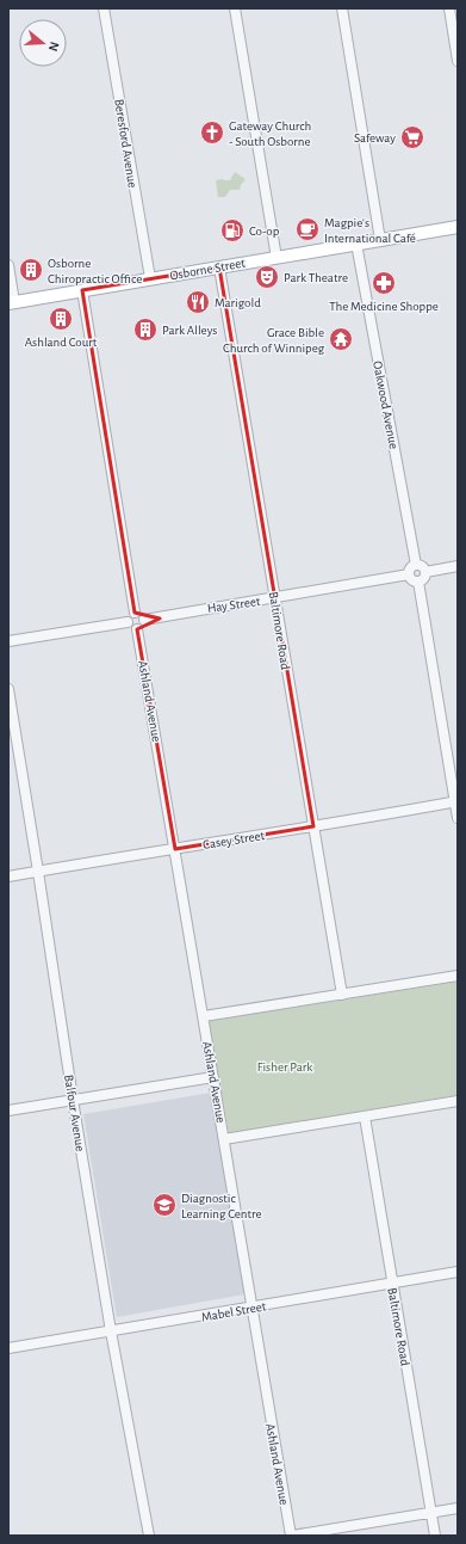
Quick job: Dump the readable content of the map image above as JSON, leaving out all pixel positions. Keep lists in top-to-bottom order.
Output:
{
  "streets": {
    "main road": ["Osborne Street"],
    "street": [
      "Beresford Avenue",
      "Oakwood Avenue",
      "Hay Street",
      "Baltimore Road",
      "Ashland Avenue",
      "Casey Street",
      "Balfour Avenue",
      "Mabel Street"
    ]
  },
  "crossings": [
    ["Beresford Avenue", "Osborne Street"],
    ["Osborne Street", "Oakwood Avenue"],
    ["Osborne Street", "Baltimore Road"],
    ["Oakwood Avenue", "Hay Street"],
    ["Hay Street", "Baltimore Road"],
    ["Hay Street", "Ashland Avenue"],
    ["Baltimore Road", "Casey Street"],
    ["Baltimore Road", "Mabel Street"],
    ["Ashland Avenue", "Casey Street"],
    ["Ashland Avenue", "Mabel Street"],
    ["Casey Street", "Balfour Avenue"],
    ["Balfour Avenue", "Mabel Street"]
  ],
  "parks": ["Fisher Park"],
  "places": {
    "church": ["Gateway Church - South Osborne"],
    "supermarket": ["Safeway"],
    "cafe": ["Magpie's International Café"],
    "fuel station": ["Co-op"],
    "building": ["Osborne Chiropractic Office", "Ashland Court", "Park Alleys"],
    "theatre": ["Park Theatre"],
    "pharmacy": ["The Medicine Shoppe"],
    "restaurant": ["Marigold"],
    "temple": ["Grace Bible Church of Winnipeg"],
    "school or university": ["Diagnostic Learning Centre"]
  },
  "north": "right"
}
